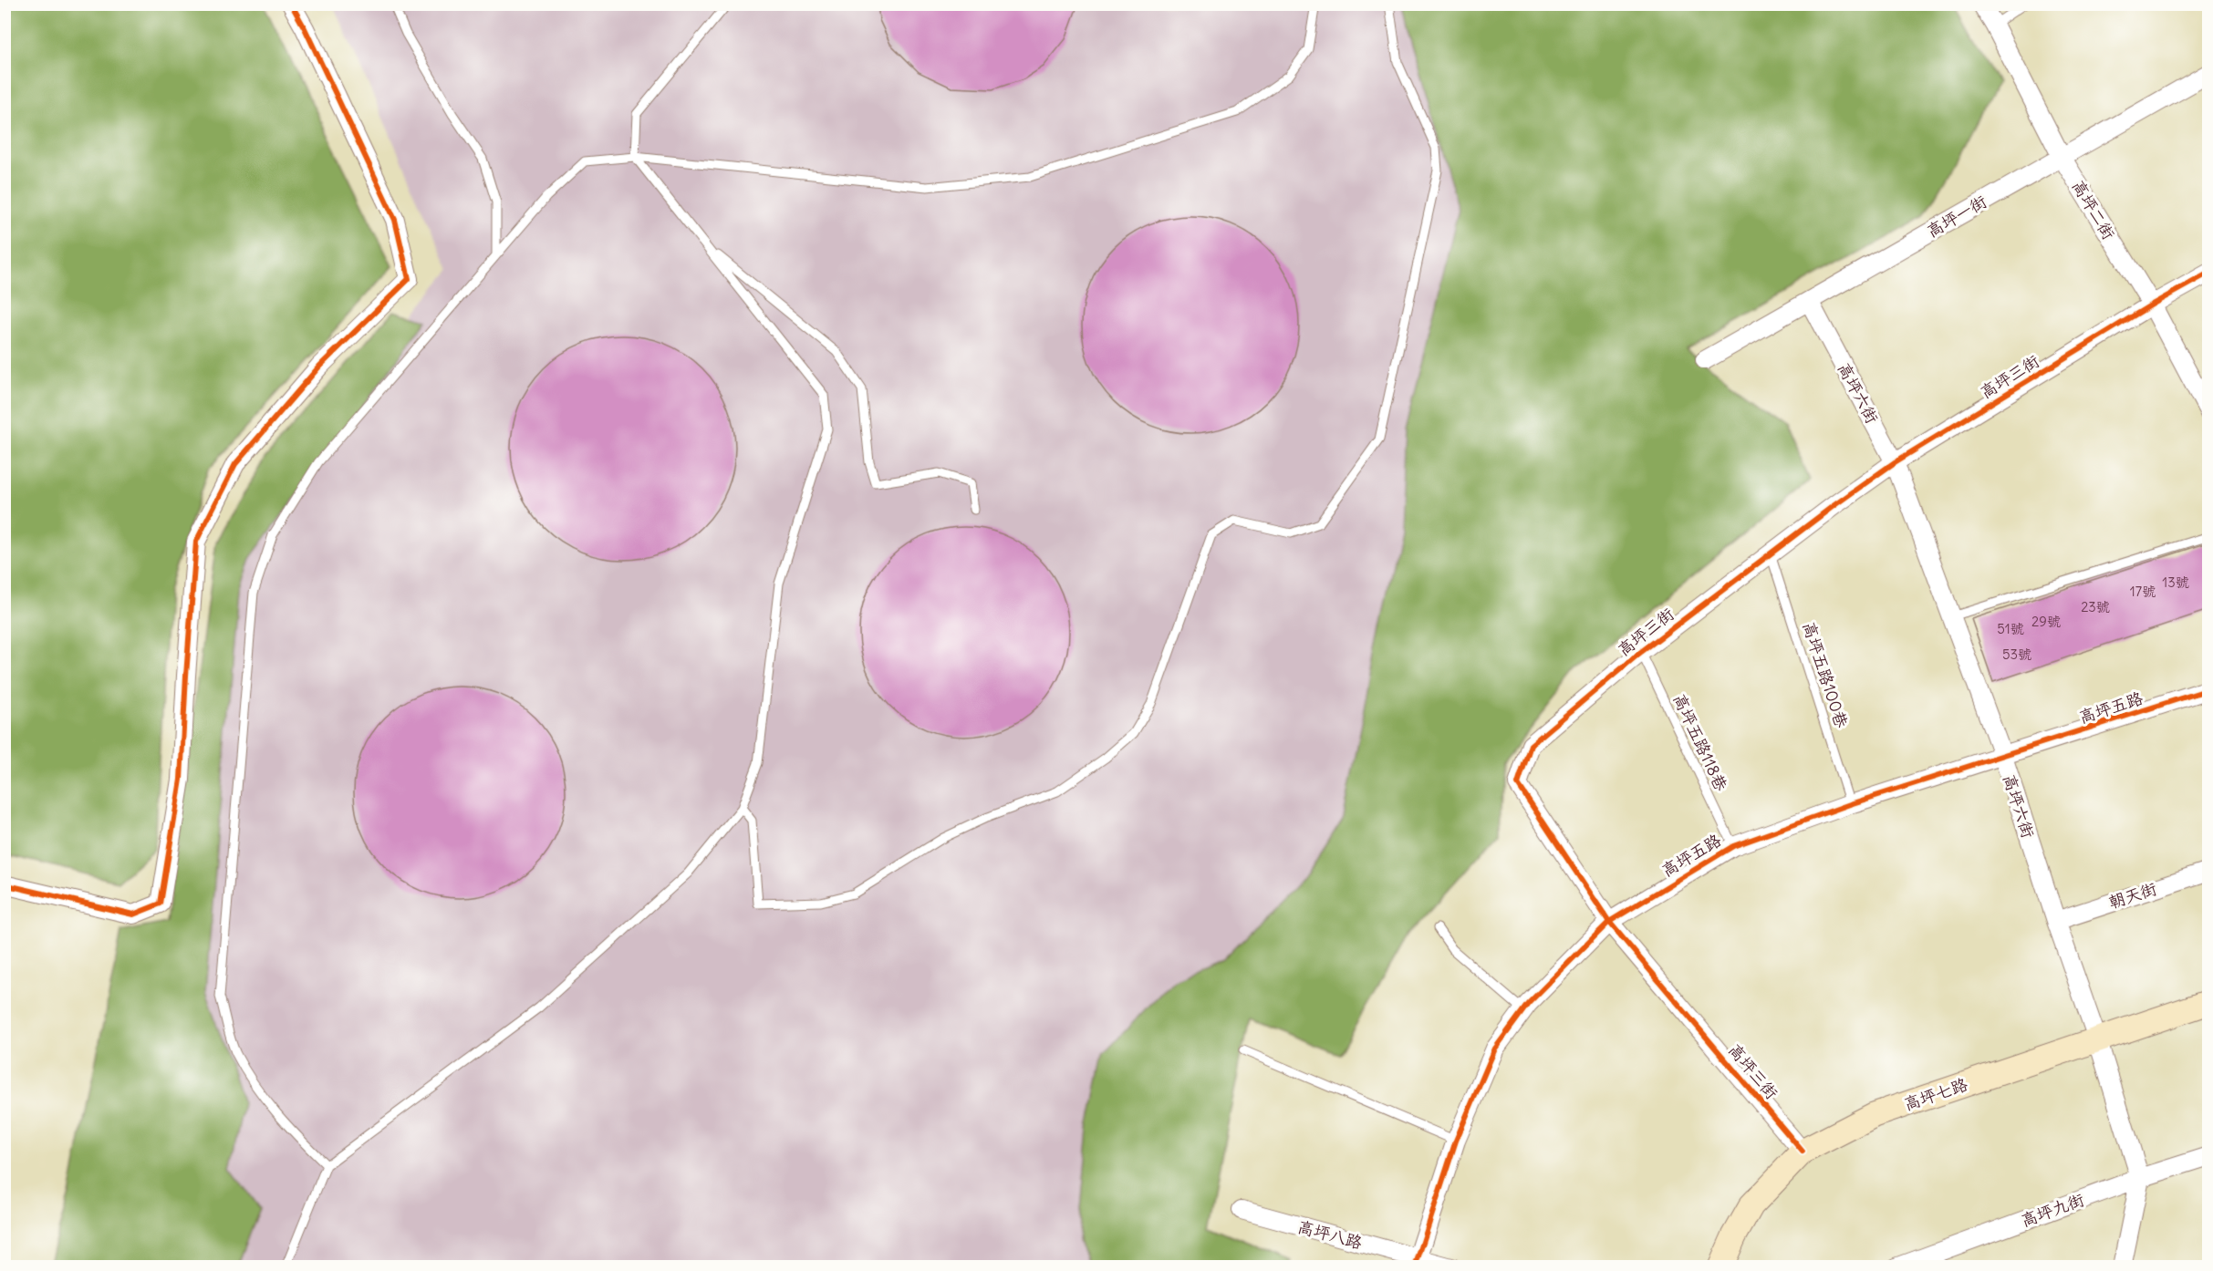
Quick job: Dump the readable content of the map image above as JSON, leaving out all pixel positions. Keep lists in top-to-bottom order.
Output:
{
  "streets": {
    "street": [
      "高坪二街",
      "高坪一街",
      "高坪三街",
      "高坪六街",
      "高坪五路",
      "朝天街",
      "高坪七路",
      "高坪九街",
      "高坪八路"
    ],
    "lane": ["高坪五路100巷", "高坪五路118巷"]
  },
  "crossings": [
    ["高坪二街", "高坪一街"],
    ["高坪二街", "高坪三街"],
    ["高坪一街", "高坪六街"],
    ["高坪三街", "高坪六街"],
    ["高坪三街", "高坪五路100巷"],
    ["高坪三街", "高坪五路"],
    ["高坪三街", "高坪五路118巷"],
    ["高坪三街", "高坪七路"],
    ["高坪六街", "高坪五路"],
    ["高坪六街", "朝天街"],
    ["高坪六街", "高坪七路"],
    ["高坪六街", "高坪九街"],
    ["高坪五路100巷", "高坪五路"],
    ["高坪五路", "高坪五路118巷"],
    ["高坪五路", "高坪八路"]
  ],
  "house_numbers": [
    "13號",
    "17號",
    "23號",
    "29號",
    "51號",
    "53號"
  ]
}
